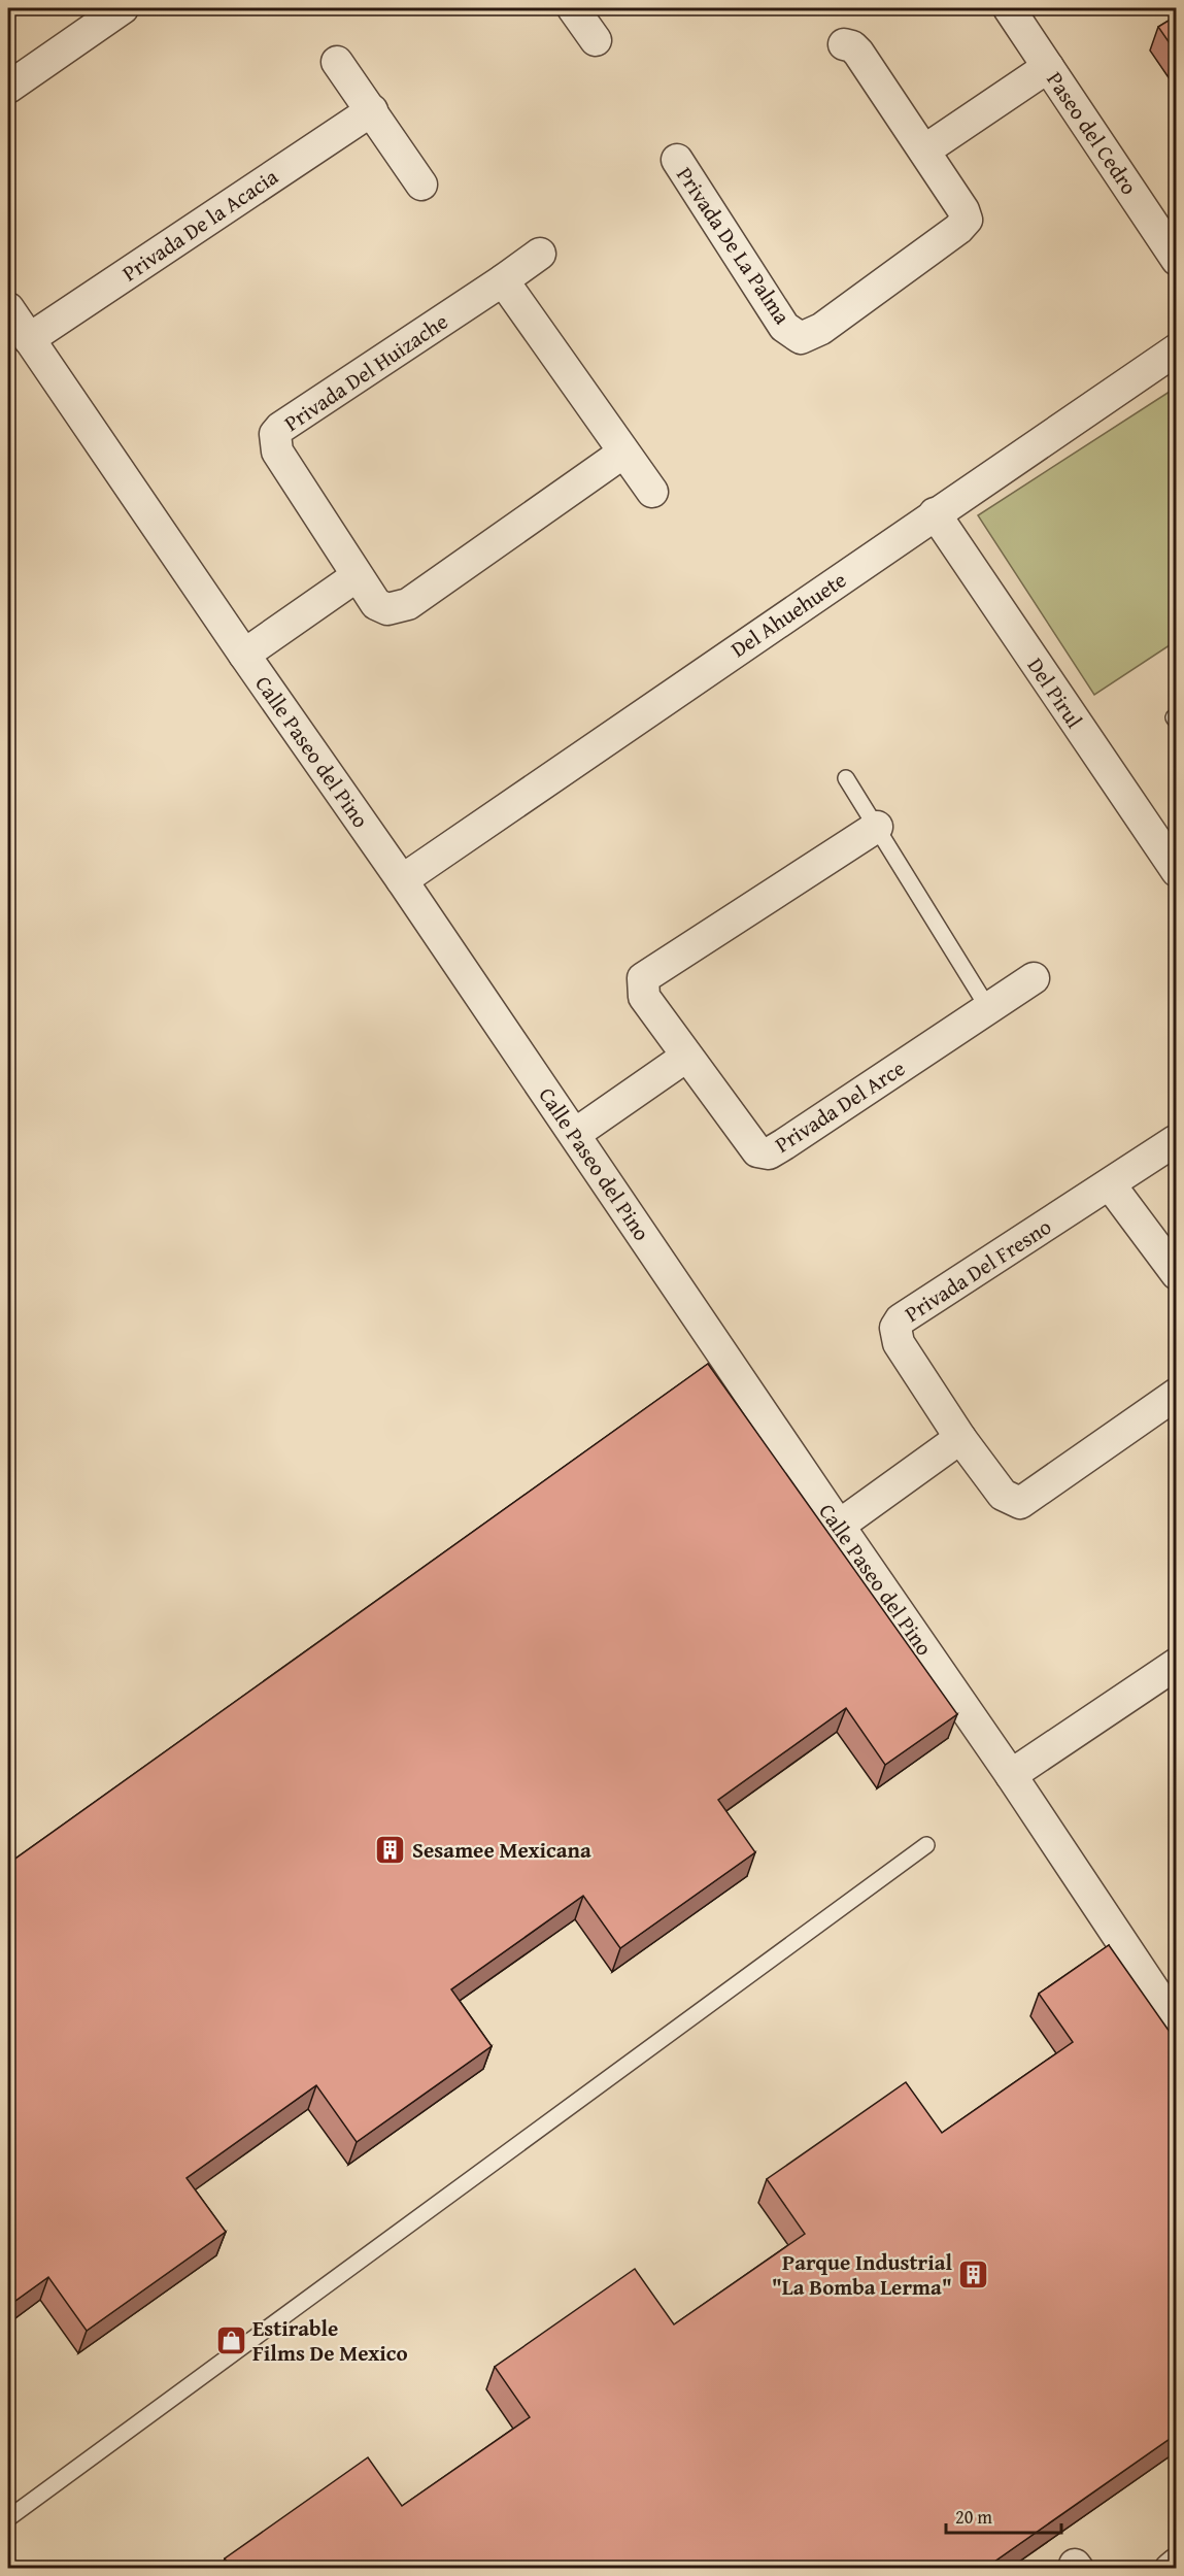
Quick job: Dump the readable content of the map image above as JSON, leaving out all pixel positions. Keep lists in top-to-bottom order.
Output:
{
  "streets": {
    "street": [
      "Paseo del Cedro",
      "Privada De la Acacia",
      "Privada De La Palma",
      "Privada Del Huizache",
      "Del Ahuehuete",
      "Del Pirul",
      "Calle Paseo del Pino",
      "Privada Del Arce",
      "Privada Del Fresno"
    ]
  },
  "crossings": [
    ["Privada De la Acacia", "Calle Paseo del Pino"],
    ["Del Ahuehuete", "Del Pirul"],
    ["Del Ahuehuete", "Calle Paseo del Pino"]
  ],
  "places": {
    "building": ["Sesamee Mexicana", "Parque Industrial \"La Bomba Lerma\""],
    "shop": ["Estirable Films De Mexico"]
  },
  "scale_bar": "20 m"
}
